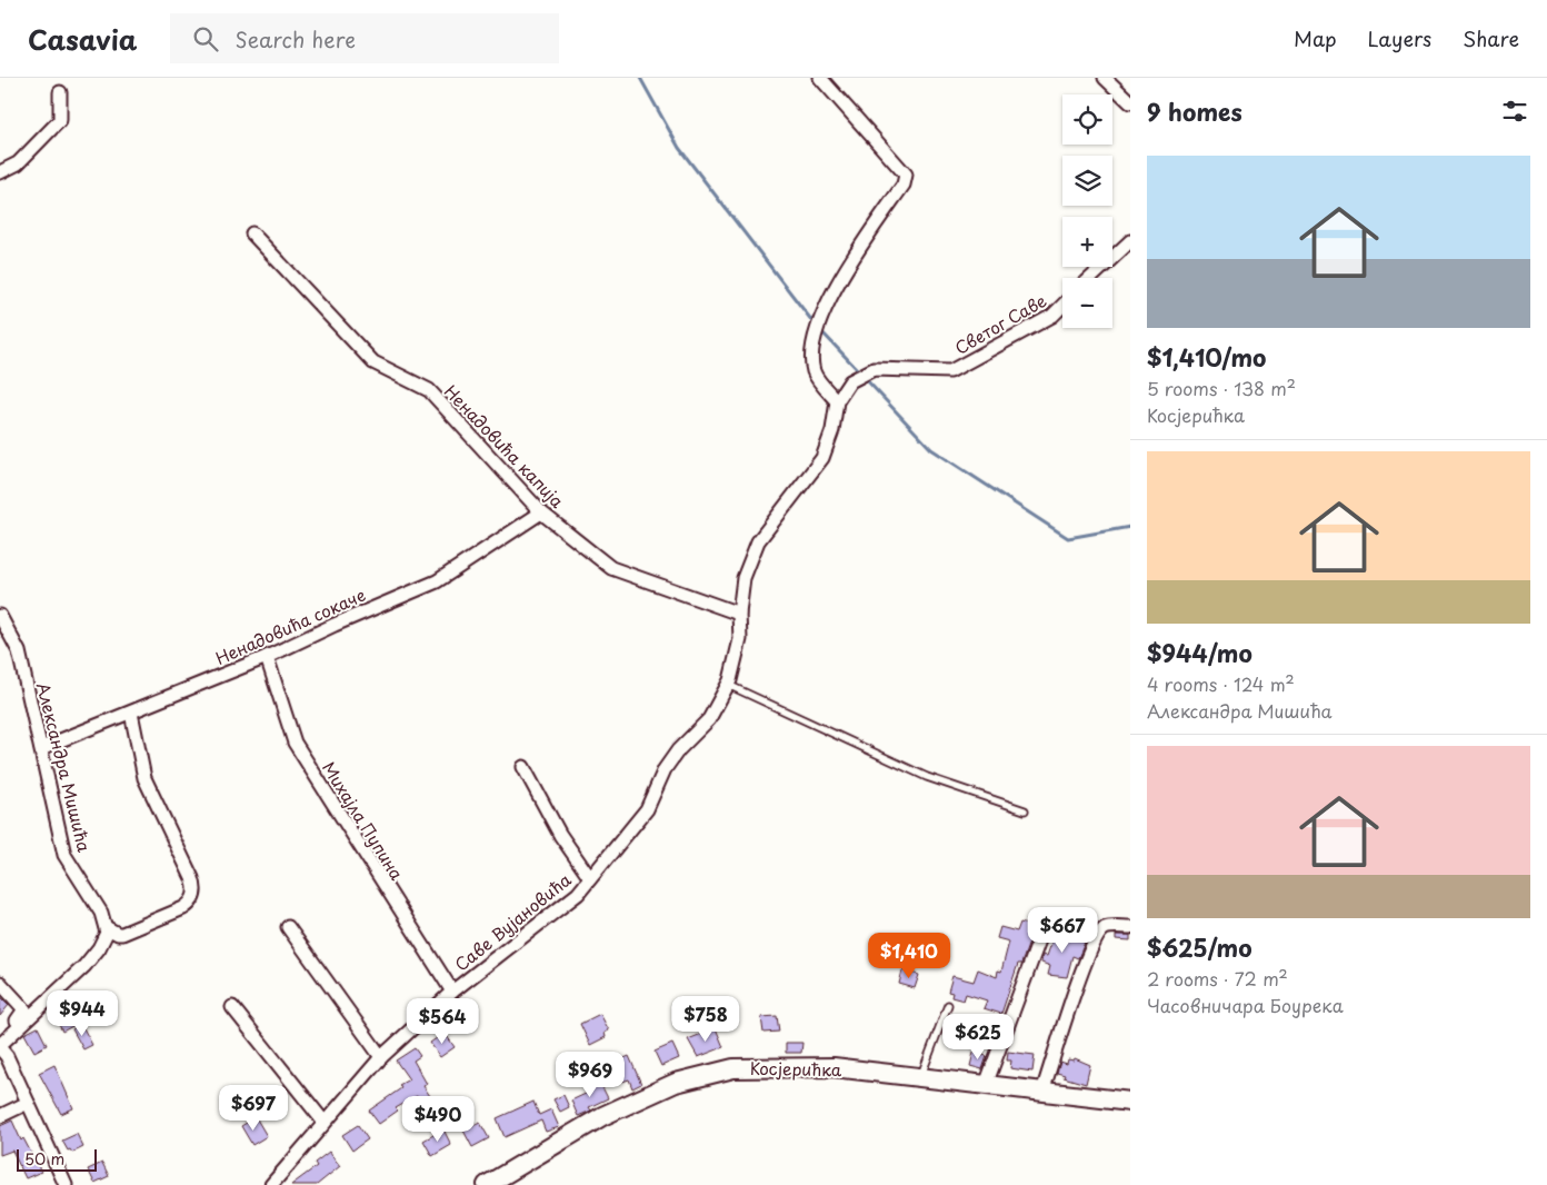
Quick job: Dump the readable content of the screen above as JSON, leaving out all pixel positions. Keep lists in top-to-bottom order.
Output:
{
  "streets": {
    "street": [
      "Светог Саве",
      "Ненадовића капија",
      "Ненадовића сокаче",
      "Александра Мишића",
      "Михајла Пупина",
      "Саве Вујановића",
      "Косјерићка"
    ]
  },
  "crossings": [
    ["Светог Саве", "Саве Вујановића"],
    ["Ненадовића капија", "Ненадовића сокаче"],
    ["Ненадовића капија", "Саве Вујановића"],
    ["Ненадовића сокаче", "Александра Мишића"],
    ["Ненадовића сокаче", "Михајла Пупина"],
    ["Михајла Пупина", "Саве Вујановића"]
  ],
  "scale_bar": "50 m",
  "page": {
    "header": "Casavia",
    "search": "Search here",
    "nav": ["Map", "Layers", "Share"],
    "heading": "9 homes",
    "map_buttons": ["+", "−"],
    "list": [
      {
        "name": "$1,410/mo",
        "note": "5 rooms · 138 m² · Косјерићка"
      },
      {
        "name": "$944/mo",
        "note": "4 rooms · 124 m² · Александра Мишића"
      },
      {
        "name": "$625/mo",
        "note": "2 rooms · 72 m² · Часовничара Боурека"
      }
    ],
    "price": [
      "$667",
      "$1,410",
      "$944",
      "$758",
      "$564",
      "$625",
      "$969",
      "$697",
      "$490"
    ],
    "scale": "50 m"
  }
}
